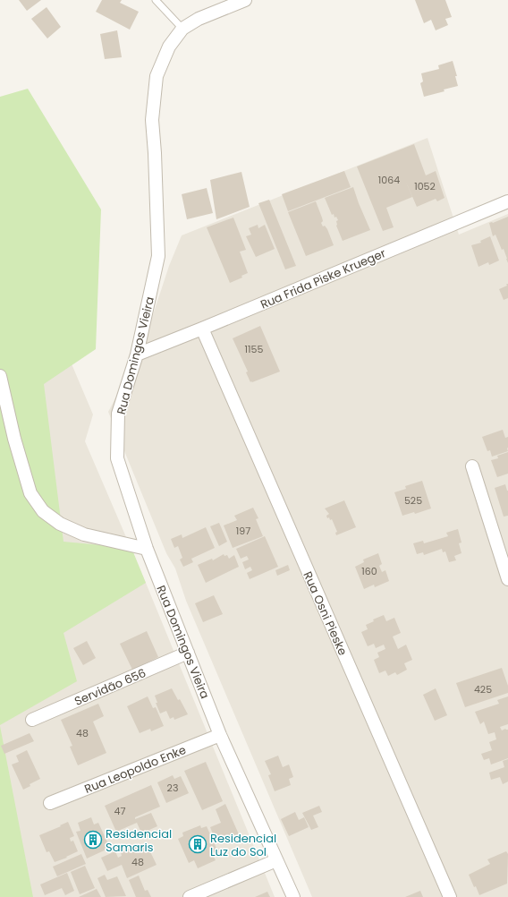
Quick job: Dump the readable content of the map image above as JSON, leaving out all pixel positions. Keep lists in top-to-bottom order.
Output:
{
  "streets": {
    "street": [
      "Rua Frida Piske Krueger",
      "Rua Domingos Vieira",
      "Rua Osni Pieske",
      "Servidão 656",
      "Rua Leopoldo Enke"
    ]
  },
  "crossings": [
    ["Rua Frida Piske Krueger", "Rua Domingos Vieira"],
    ["Rua Frida Piske Krueger", "Rua Osni Pieske"],
    ["Rua Domingos Vieira", "Servidão 656"],
    ["Rua Domingos Vieira", "Rua Leopoldo Enke"]
  ],
  "places": {
    "building": ["Residencial Samaris", "Residencial Luz do Sol"]
  },
  "house_numbers": [
    "1064",
    "1052",
    "1155",
    "525",
    "197",
    "160",
    "425",
    "48",
    "23",
    "47",
    "48"
  ]
}
